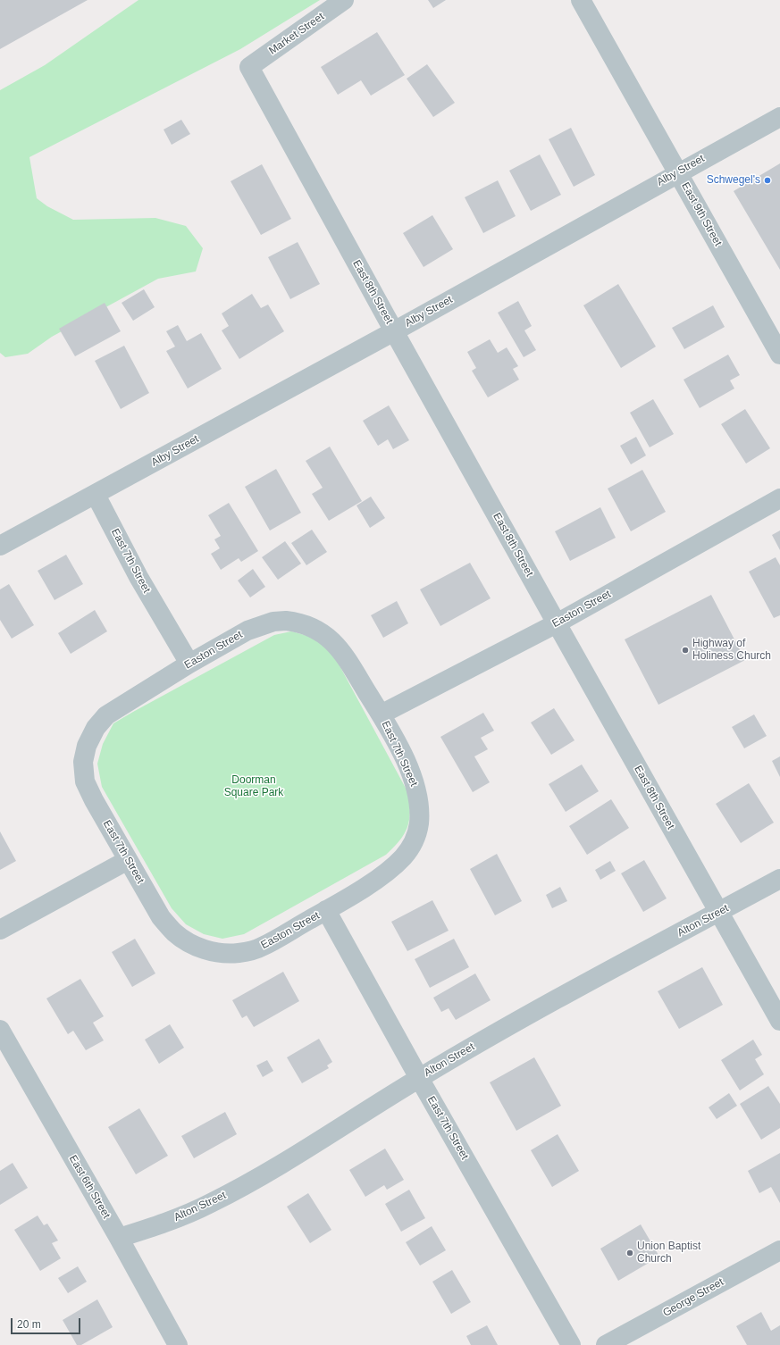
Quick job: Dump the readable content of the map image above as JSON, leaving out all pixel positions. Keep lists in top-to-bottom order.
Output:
{
  "streets": {
    "street": [
      "Market Street",
      "Alby Street",
      "East 9th Street",
      "East 8th Street",
      "East 7th Street",
      "Easton Street",
      "Alton Street",
      "East 6th Street",
      "George Street"
    ]
  },
  "crossings": [
    ["Market Street", "East 8th Street"],
    ["Alby Street", "East 9th Street"],
    ["Alby Street", "East 8th Street"],
    ["Alby Street", "East 7th Street"],
    ["East 8th Street", "Easton Street"],
    ["East 8th Street", "Alton Street"],
    ["East 7th Street", "Easton Street"],
    ["East 7th Street", "Alton Street"],
    ["Alton Street", "East 6th Street"]
  ],
  "parks": ["Doorman Square Park"],
  "places": ["Schwegel's", "Highway of Holiness Church", "Union Baptist Church"],
  "scale_bar": "20 m"
}
